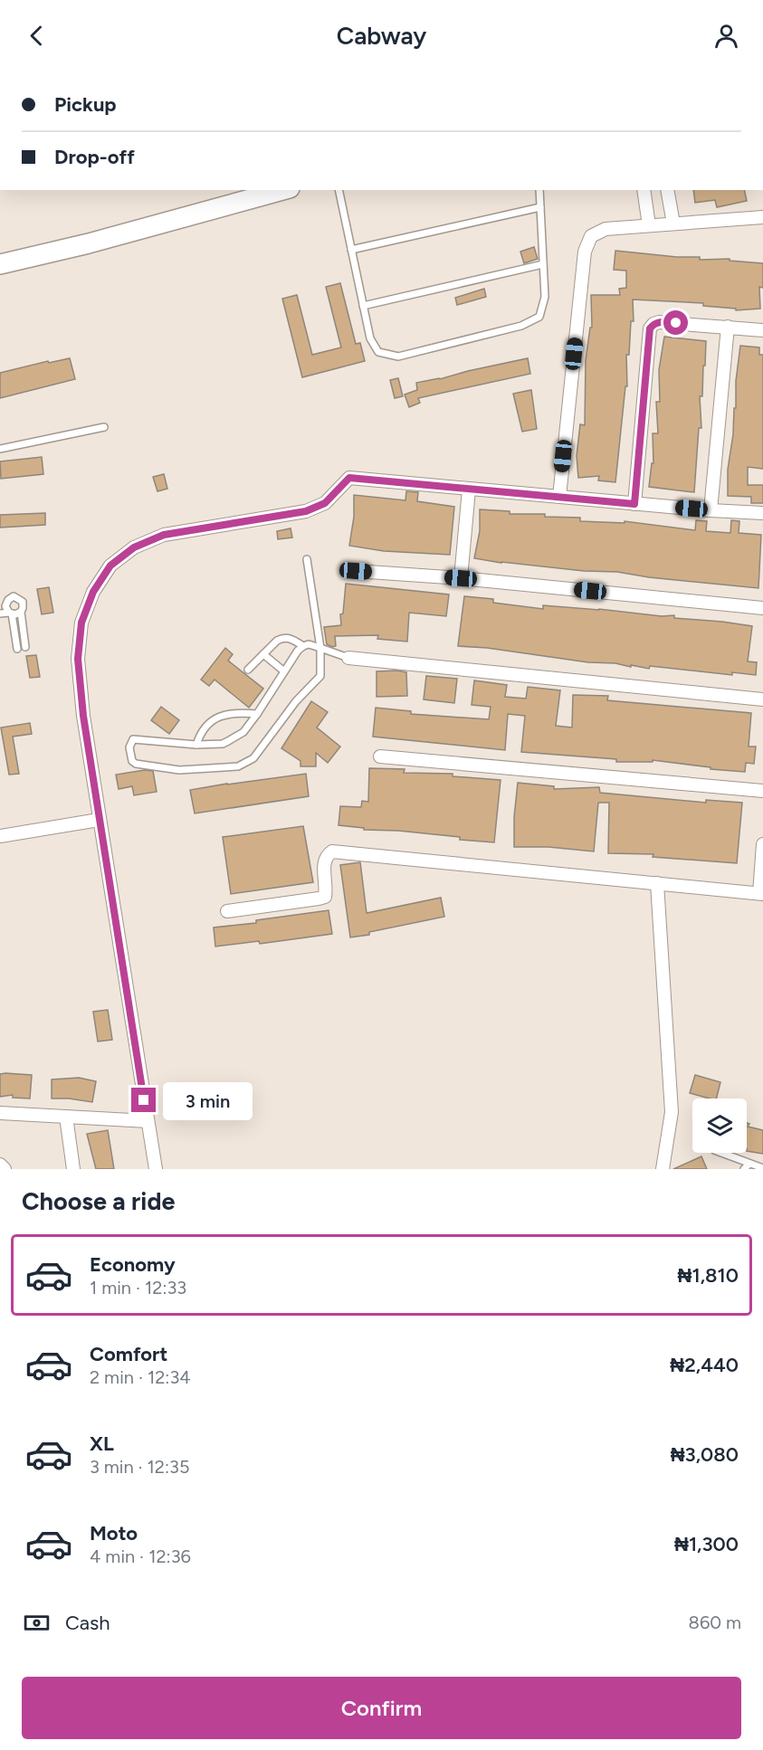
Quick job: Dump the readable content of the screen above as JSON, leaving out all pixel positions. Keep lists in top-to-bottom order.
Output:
{
  "page": {
    "header": "Cabway",
    "banner": ["Pickup", "Drop-off"],
    "bubble": "3 min",
    "heading": "Choose a ride",
    "list": [
      {
        "name": "Economy",
        "note": "1 min · 12:33",
        "value": "₦1,810"
      },
      {
        "name": "Comfort",
        "note": "2 min · 12:34",
        "value": "₦2,440"
      },
      {
        "name": "XL",
        "note": "3 min · 12:35",
        "value": "₦3,080"
      },
      {
        "name": "Moto",
        "note": "4 min · 12:36",
        "value": "₦1,300"
      }
    ],
    "pay": ["Cash", "860 m"],
    "buttons": "Confirm"
  }
}
